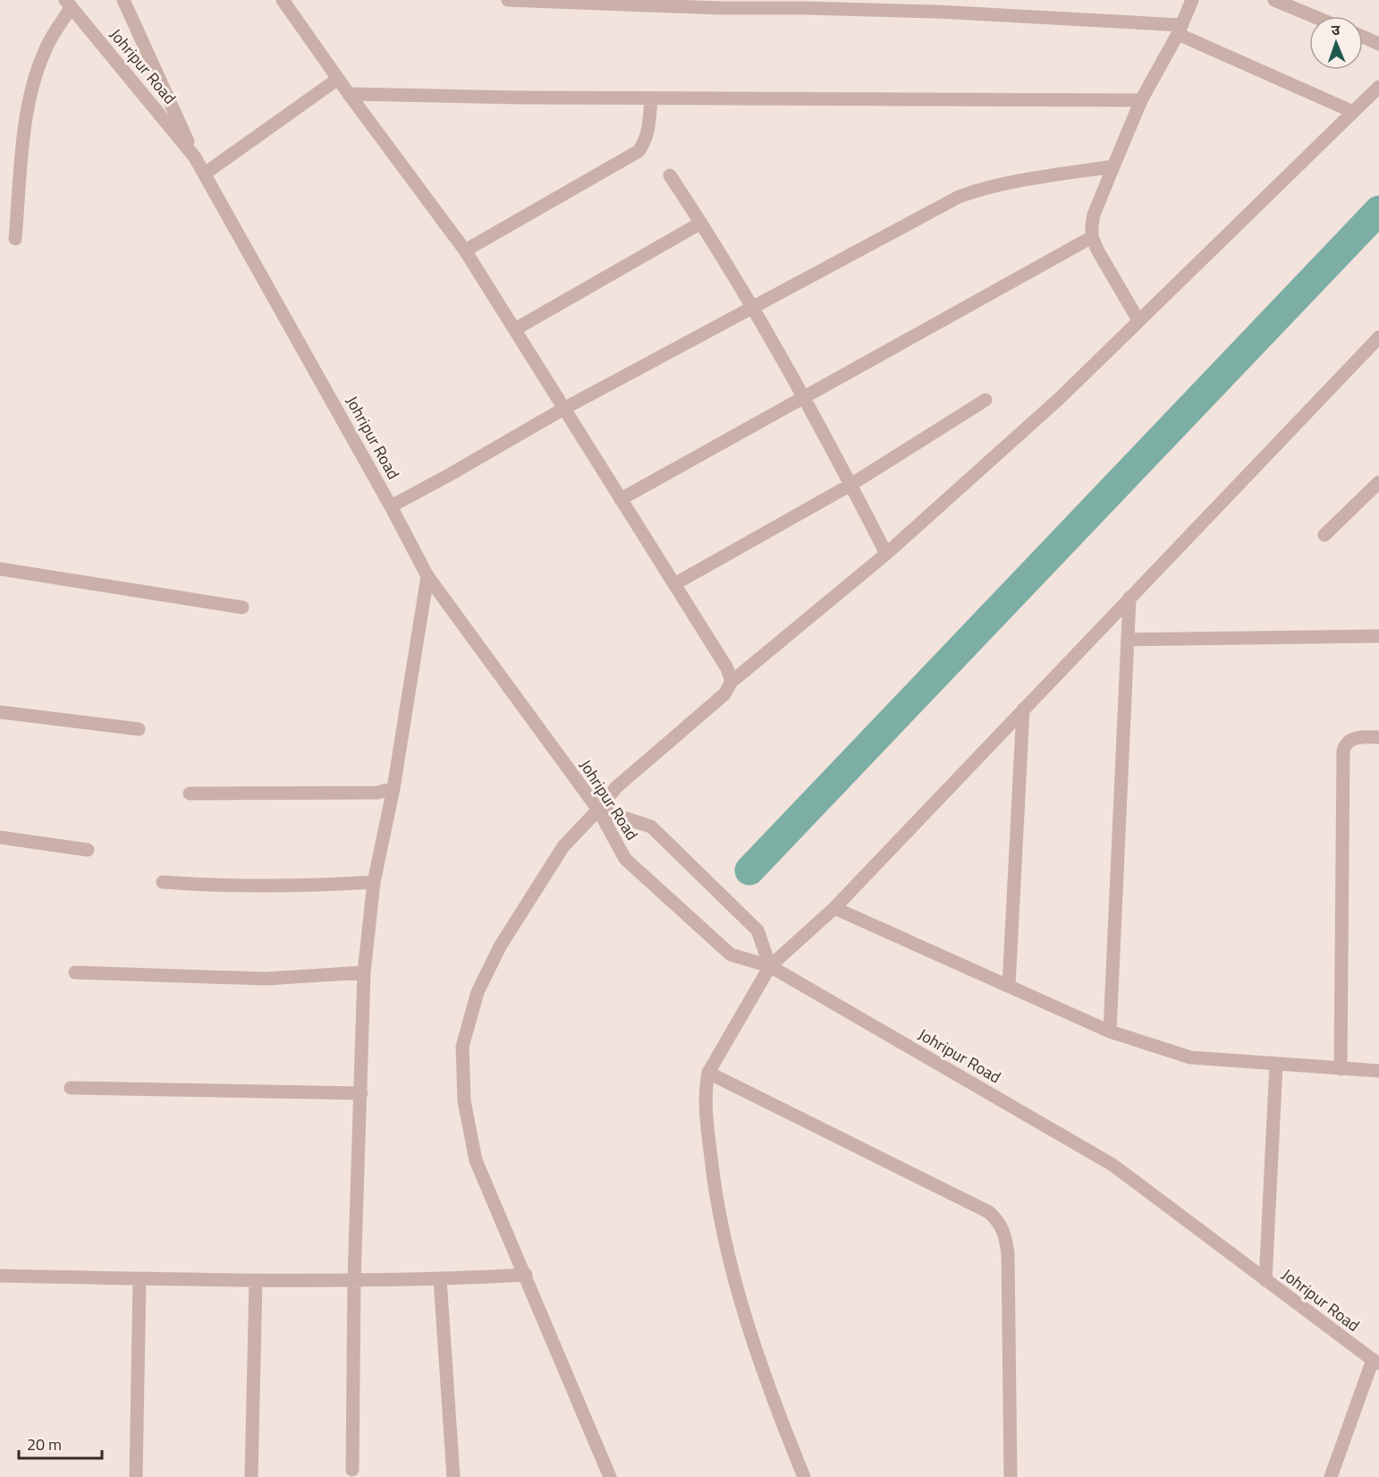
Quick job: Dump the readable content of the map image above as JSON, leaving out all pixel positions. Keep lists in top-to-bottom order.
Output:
{
  "streets": {
    "street": ["Johripur Road"]
  },
  "scale_bar": "20 m",
  "north": "top"
}
